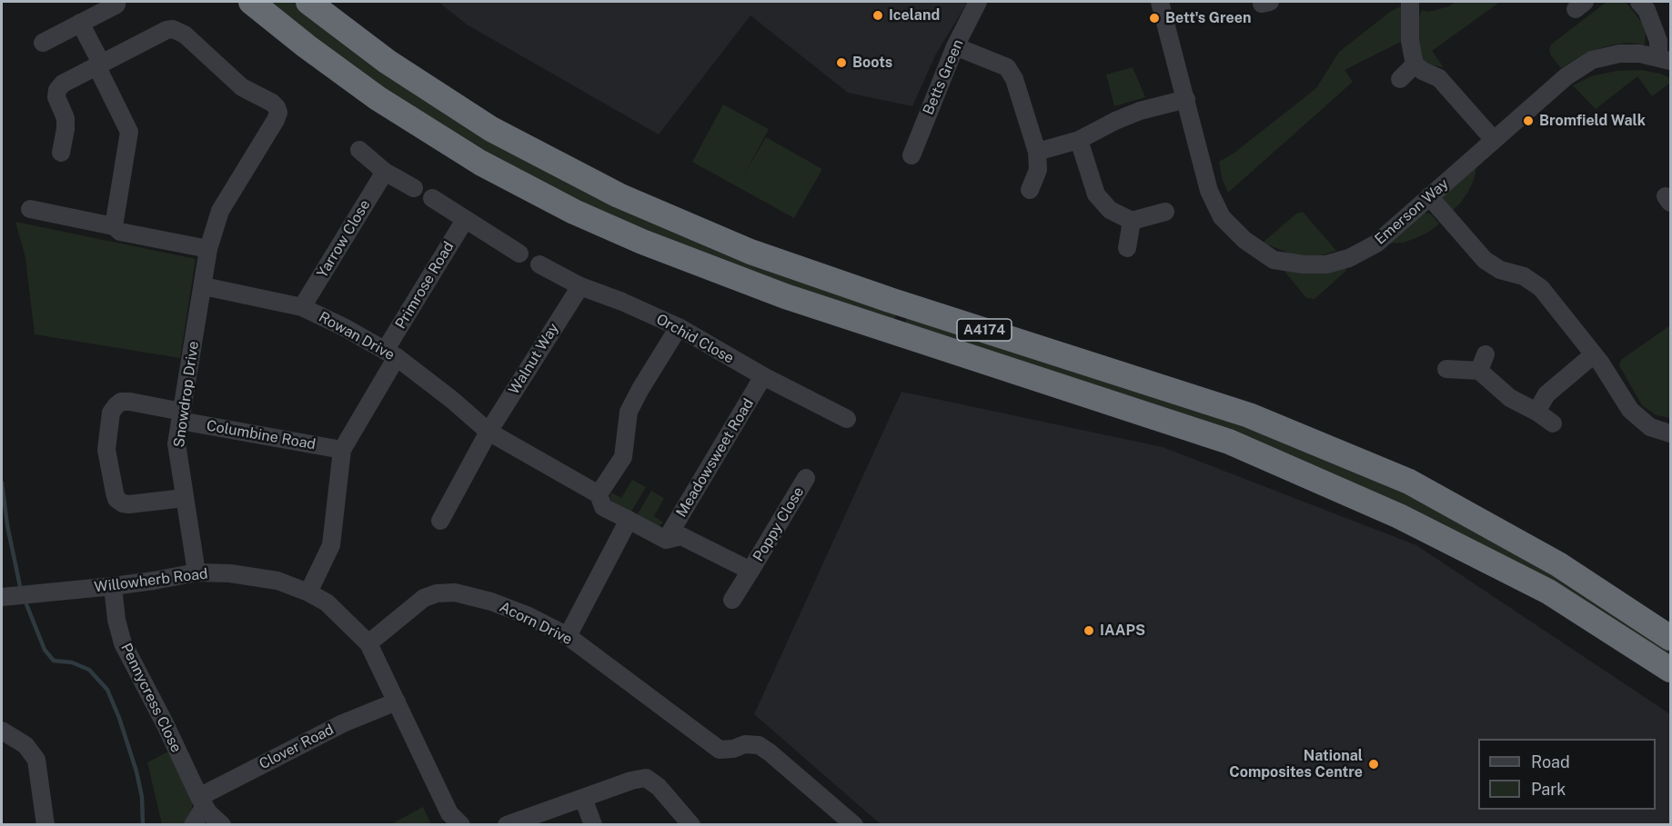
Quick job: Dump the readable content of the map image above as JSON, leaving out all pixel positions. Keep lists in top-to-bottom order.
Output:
{
  "streets": {
    "highway": ["A4174"],
    "street": [
      "Betts Green",
      "Emerson Way",
      "Yarrow Close",
      "Primrose Road",
      "Rowan Drive",
      "Orchid Close",
      "Walnut Way",
      "Snowdrop Drive",
      "Columbine Road",
      "Meadowsweet Road",
      "Poppy Close",
      "Willowherb Road",
      "Acorn Drive",
      "Pennycress Close",
      "Clover Road"
    ]
  },
  "crossings": [
    ["Yarrow Close", "Rowan Drive"],
    ["Primrose Road", "Rowan Drive"],
    ["Primrose Road", "Columbine Road"],
    ["Rowan Drive", "Walnut Way"],
    ["Rowan Drive", "Snowdrop Drive"],
    ["Rowan Drive", "Poppy Close"],
    ["Orchid Close", "Walnut Way"],
    ["Orchid Close", "Meadowsweet Road"],
    ["Snowdrop Drive", "Columbine Road"],
    ["Snowdrop Drive", "Willowherb Road"],
    ["Meadowsweet Road", "Poppy Close"],
    ["Willowherb Road", "Acorn Drive"],
    ["Willowherb Road", "Pennycress Close"],
    ["Willowherb Road", "Clover Road"],
    ["Pennycress Close", "Clover Road"]
  ],
  "places": [
    "Iceland",
    "Bett's Green",
    "Boots",
    "Bromfield Walk",
    "IAAPS",
    "National Composites Centre"
  ],
  "legend": ["Road", "Park"]
}
